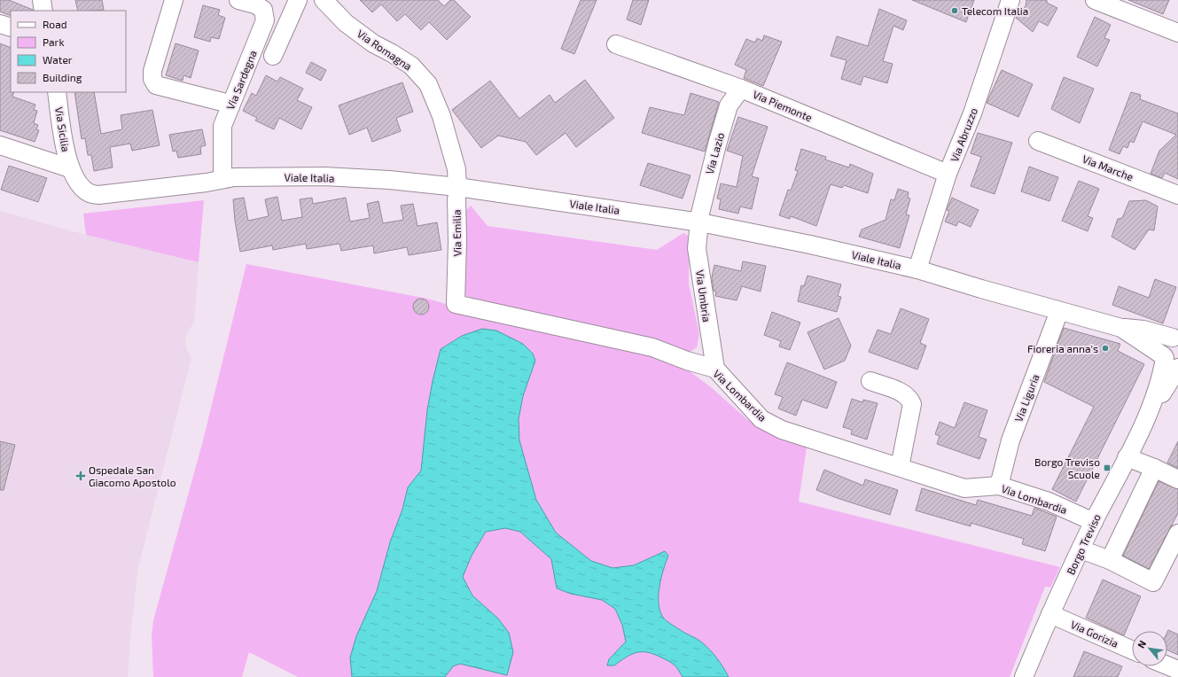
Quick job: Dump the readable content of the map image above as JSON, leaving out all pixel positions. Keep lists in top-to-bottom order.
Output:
{
  "streets": {
    "street": [
      "Via Romagna",
      "Via Sardegna",
      "Via Piemonte",
      "Via Sicilia",
      "Via Abruzzo",
      "Via Lazio",
      "Via Marche",
      "Viale Italia",
      "Via Emilia",
      "Via Umbria",
      "Via Lombardia",
      "Via Liguria",
      "Borgo Treviso",
      "Via Gorizia"
    ]
  },
  "crossings": [
    ["Via Romagna", "Viale Italia"],
    ["Via Romagna", "Via Emilia"],
    ["Via Sardegna", "Viale Italia"],
    ["Via Piemonte", "Via Abruzzo"],
    ["Via Piemonte", "Via Lazio"],
    ["Via Sicilia", "Viale Italia"],
    ["Via Abruzzo", "Viale Italia"],
    ["Via Lazio", "Viale Italia"],
    ["Via Lazio", "Via Umbria"],
    ["Viale Italia", "Via Emilia"],
    ["Viale Italia", "Via Umbria"],
    ["Viale Italia", "Via Liguria"],
    ["Viale Italia", "Borgo Treviso"],
    ["Via Emilia", "Via Lombardia"],
    ["Via Umbria", "Via Lombardia"],
    ["Via Lombardia", "Via Liguria"],
    ["Via Lombardia", "Borgo Treviso"],
    ["Borgo Treviso", "Via Gorizia"]
  ],
  "places": {
    "other": ["Telecom Italia", "Fioreria anna's"],
    "transit": ["Borgo Treviso Scuole"],
    "health": ["Ospedale San Giacomo Apostolo"]
  },
  "legend": [
    "Road",
    "Park",
    "Water",
    "Building"
  ],
  "north": "top left"
}
